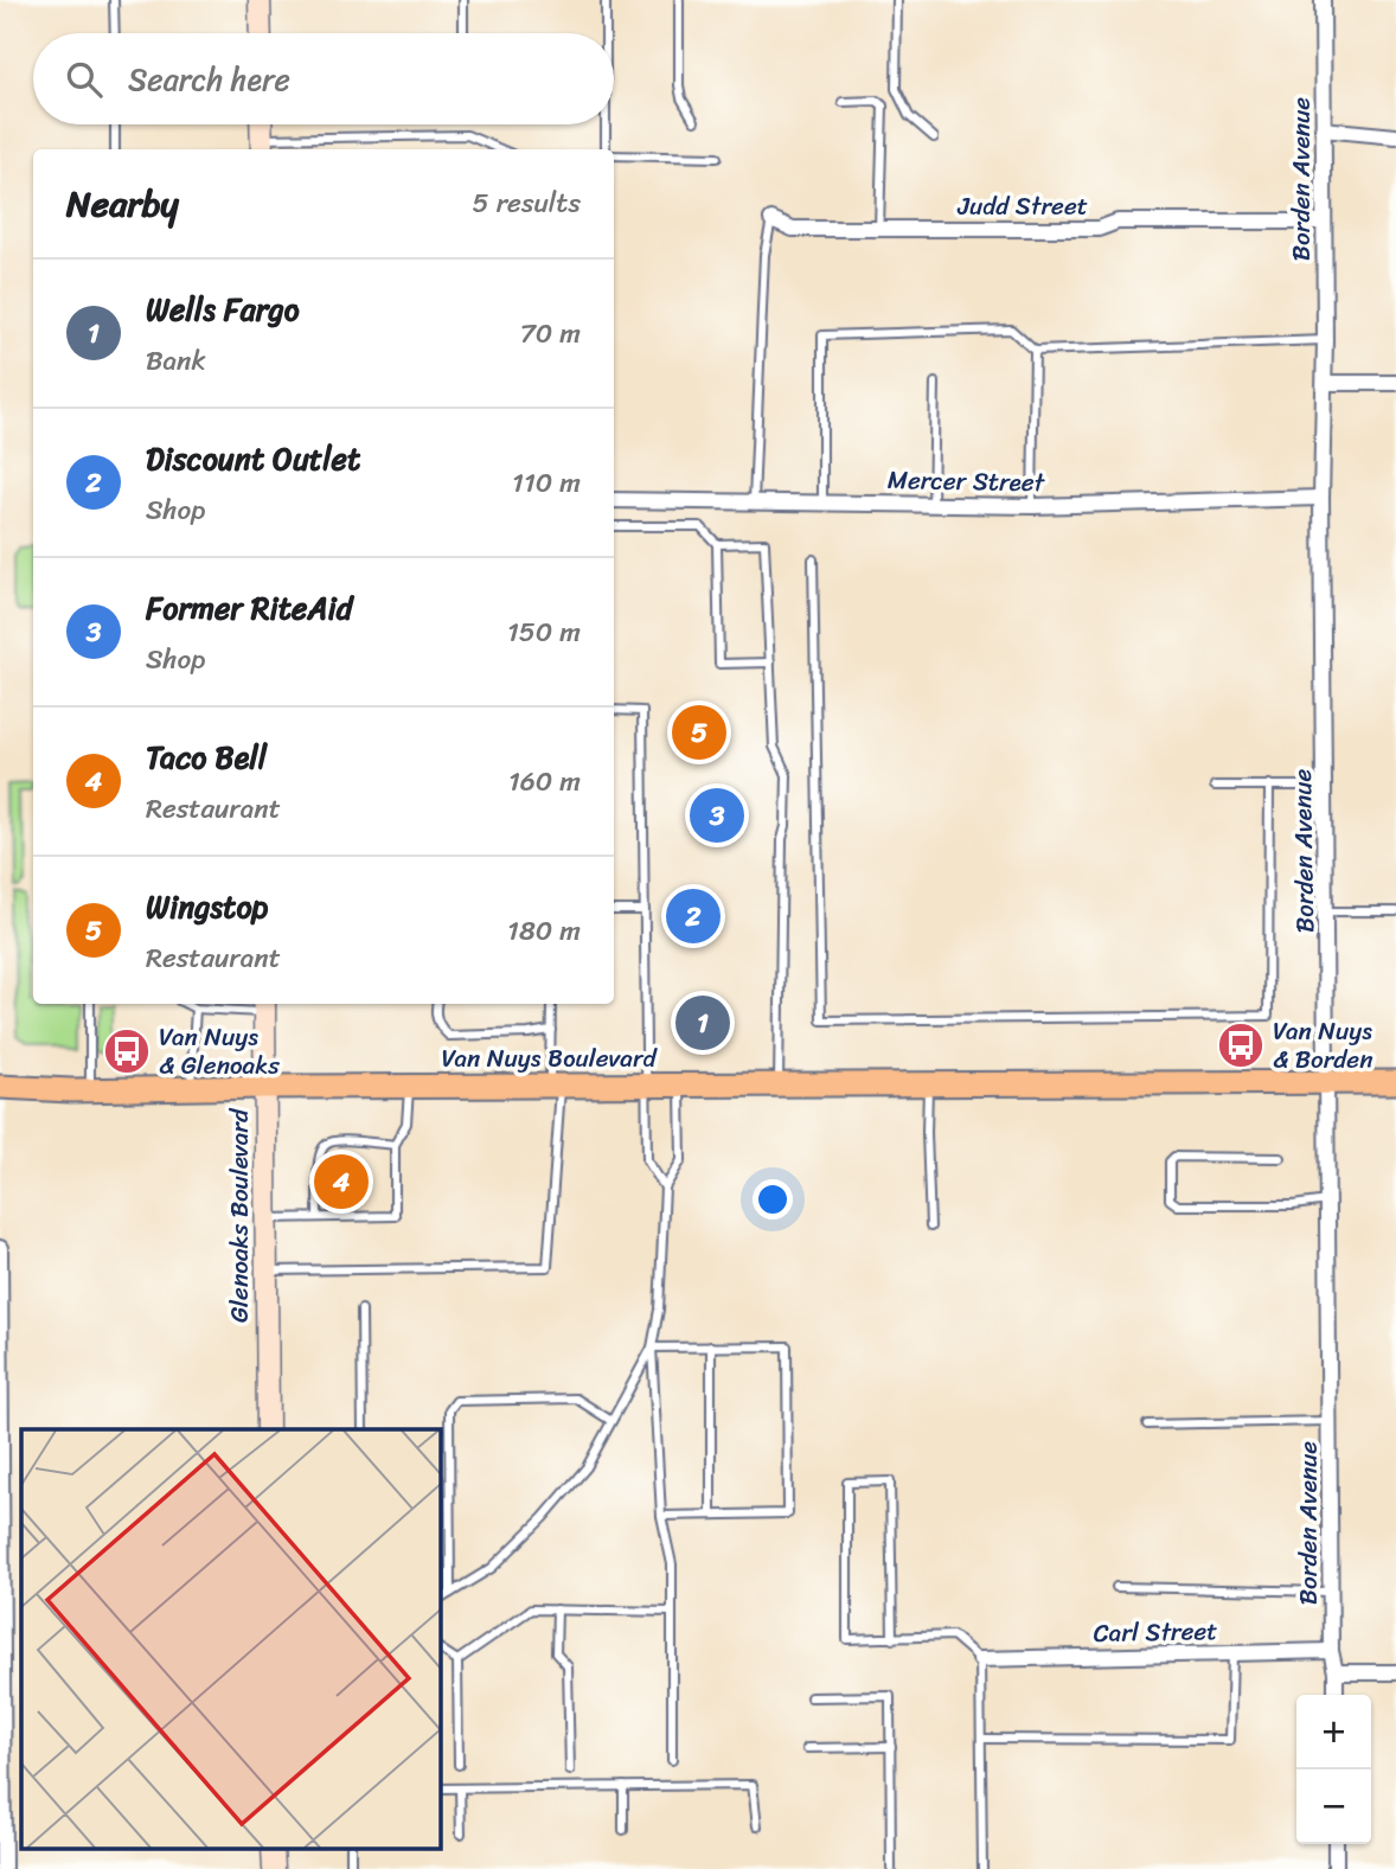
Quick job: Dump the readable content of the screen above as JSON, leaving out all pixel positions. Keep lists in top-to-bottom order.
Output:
{
  "streets": {
    "main road": ["Van Nuys Boulevard", "Glenoaks Boulevard"],
    "street": [
      "Borden Avenue",
      "Judd Street",
      "Mercer Street",
      "Carl Street"
    ]
  },
  "crossings": [
    ["Borden Avenue", "Judd Street"],
    ["Borden Avenue", "Mercer Street"],
    ["Borden Avenue", "Van Nuys Boulevard"],
    ["Borden Avenue", "Carl Street"],
    ["Van Nuys Boulevard", "Glenoaks Boulevard"]
  ],
  "places": {
    "bus stop": ["Van Nuys & Borden", "Van Nuys & Glenoaks"]
  },
  "page": {
    "search": "Search here",
    "heading": ["Nearby", "5 results"],
    "list": [
      {
        "mark": "1",
        "name": "Wells Fargo",
        "note": "Bank",
        "value": "70 m"
      },
      {
        "mark": "2",
        "name": "Discount Outlet",
        "note": "Shop",
        "value": "110 m"
      },
      {
        "mark": "3",
        "name": "Former RiteAid",
        "note": "Shop",
        "value": "150 m"
      },
      {
        "mark": "4",
        "name": "Taco Bell",
        "note": "Restaurant",
        "value": "160 m"
      },
      {
        "mark": "5",
        "name": "Wingstop",
        "note": "Restaurant",
        "value": "180 m"
      }
    ],
    "pins": [
      "5",
      "3",
      "2",
      "1",
      "4"
    ],
    "map_buttons": ["+", "−"]
  }
}
